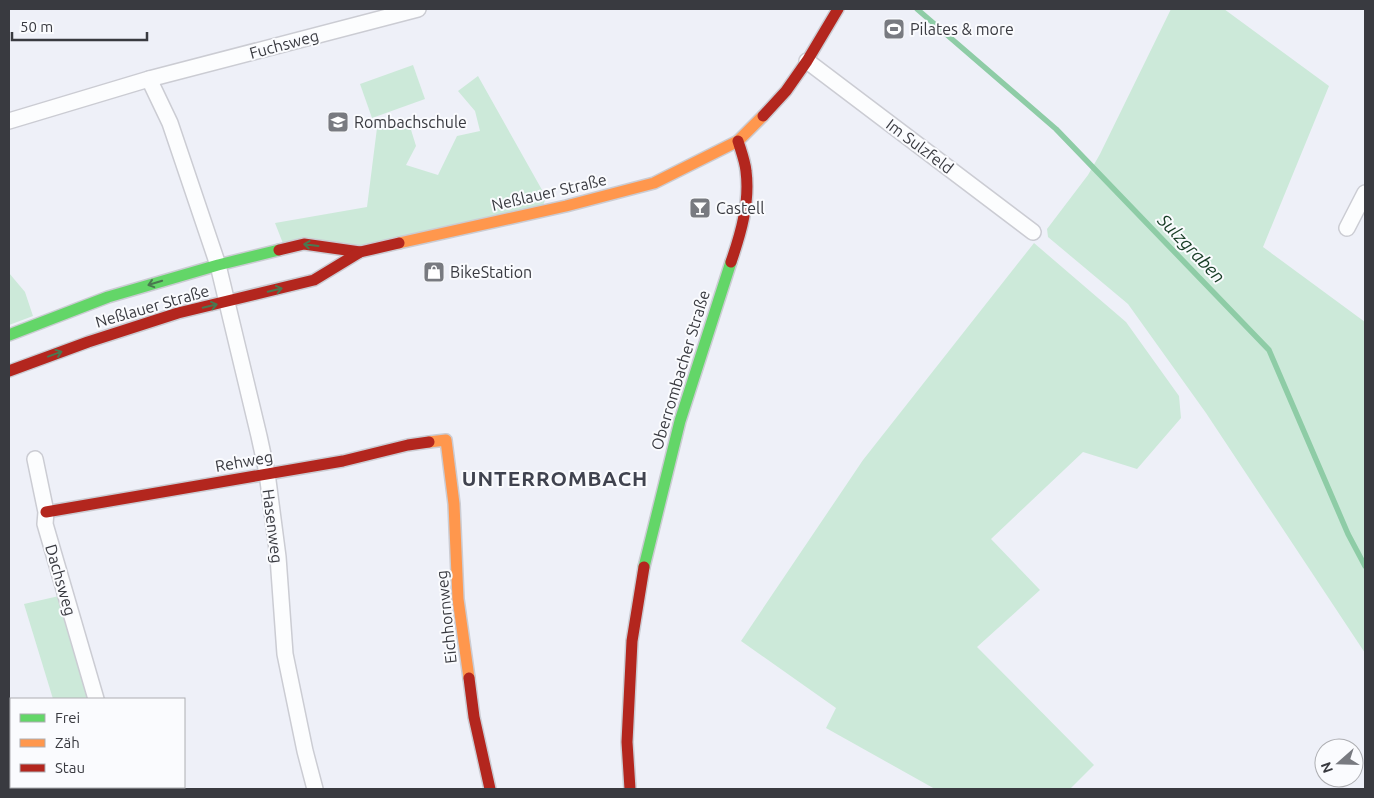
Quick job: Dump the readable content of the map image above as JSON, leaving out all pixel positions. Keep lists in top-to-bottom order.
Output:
{
  "streets": {
    "street": [
      "Fuchsweg",
      "Im Sulzfeld",
      "Neßlauer Straße",
      "Oberrombacher Straße",
      "Rehweg",
      "Hasenweg",
      "Dachsweg",
      "Eichhornweg"
    ]
  },
  "crossings": [
    ["Im Sulzfeld", "Neßlauer Straße"],
    ["Neßlauer Straße", "Oberrombacher Straße"],
    ["Neßlauer Straße", "Hasenweg"],
    ["Rehweg", "Hasenweg"],
    ["Rehweg", "Dachsweg"],
    ["Rehweg", "Eichhornweg"]
  ],
  "districts": ["UNTERROMBACH"],
  "water": ["Sulzgraben"],
  "places": {
    "sports": ["Pilates & more"],
    "school or university": ["Rombachschule"],
    "bar": ["Castell"],
    "shop": ["BikeStation"]
  },
  "legend": ["Frei", "Zäh", "Stau"],
  "scale_bar": "50 m",
  "north": "left"
}
